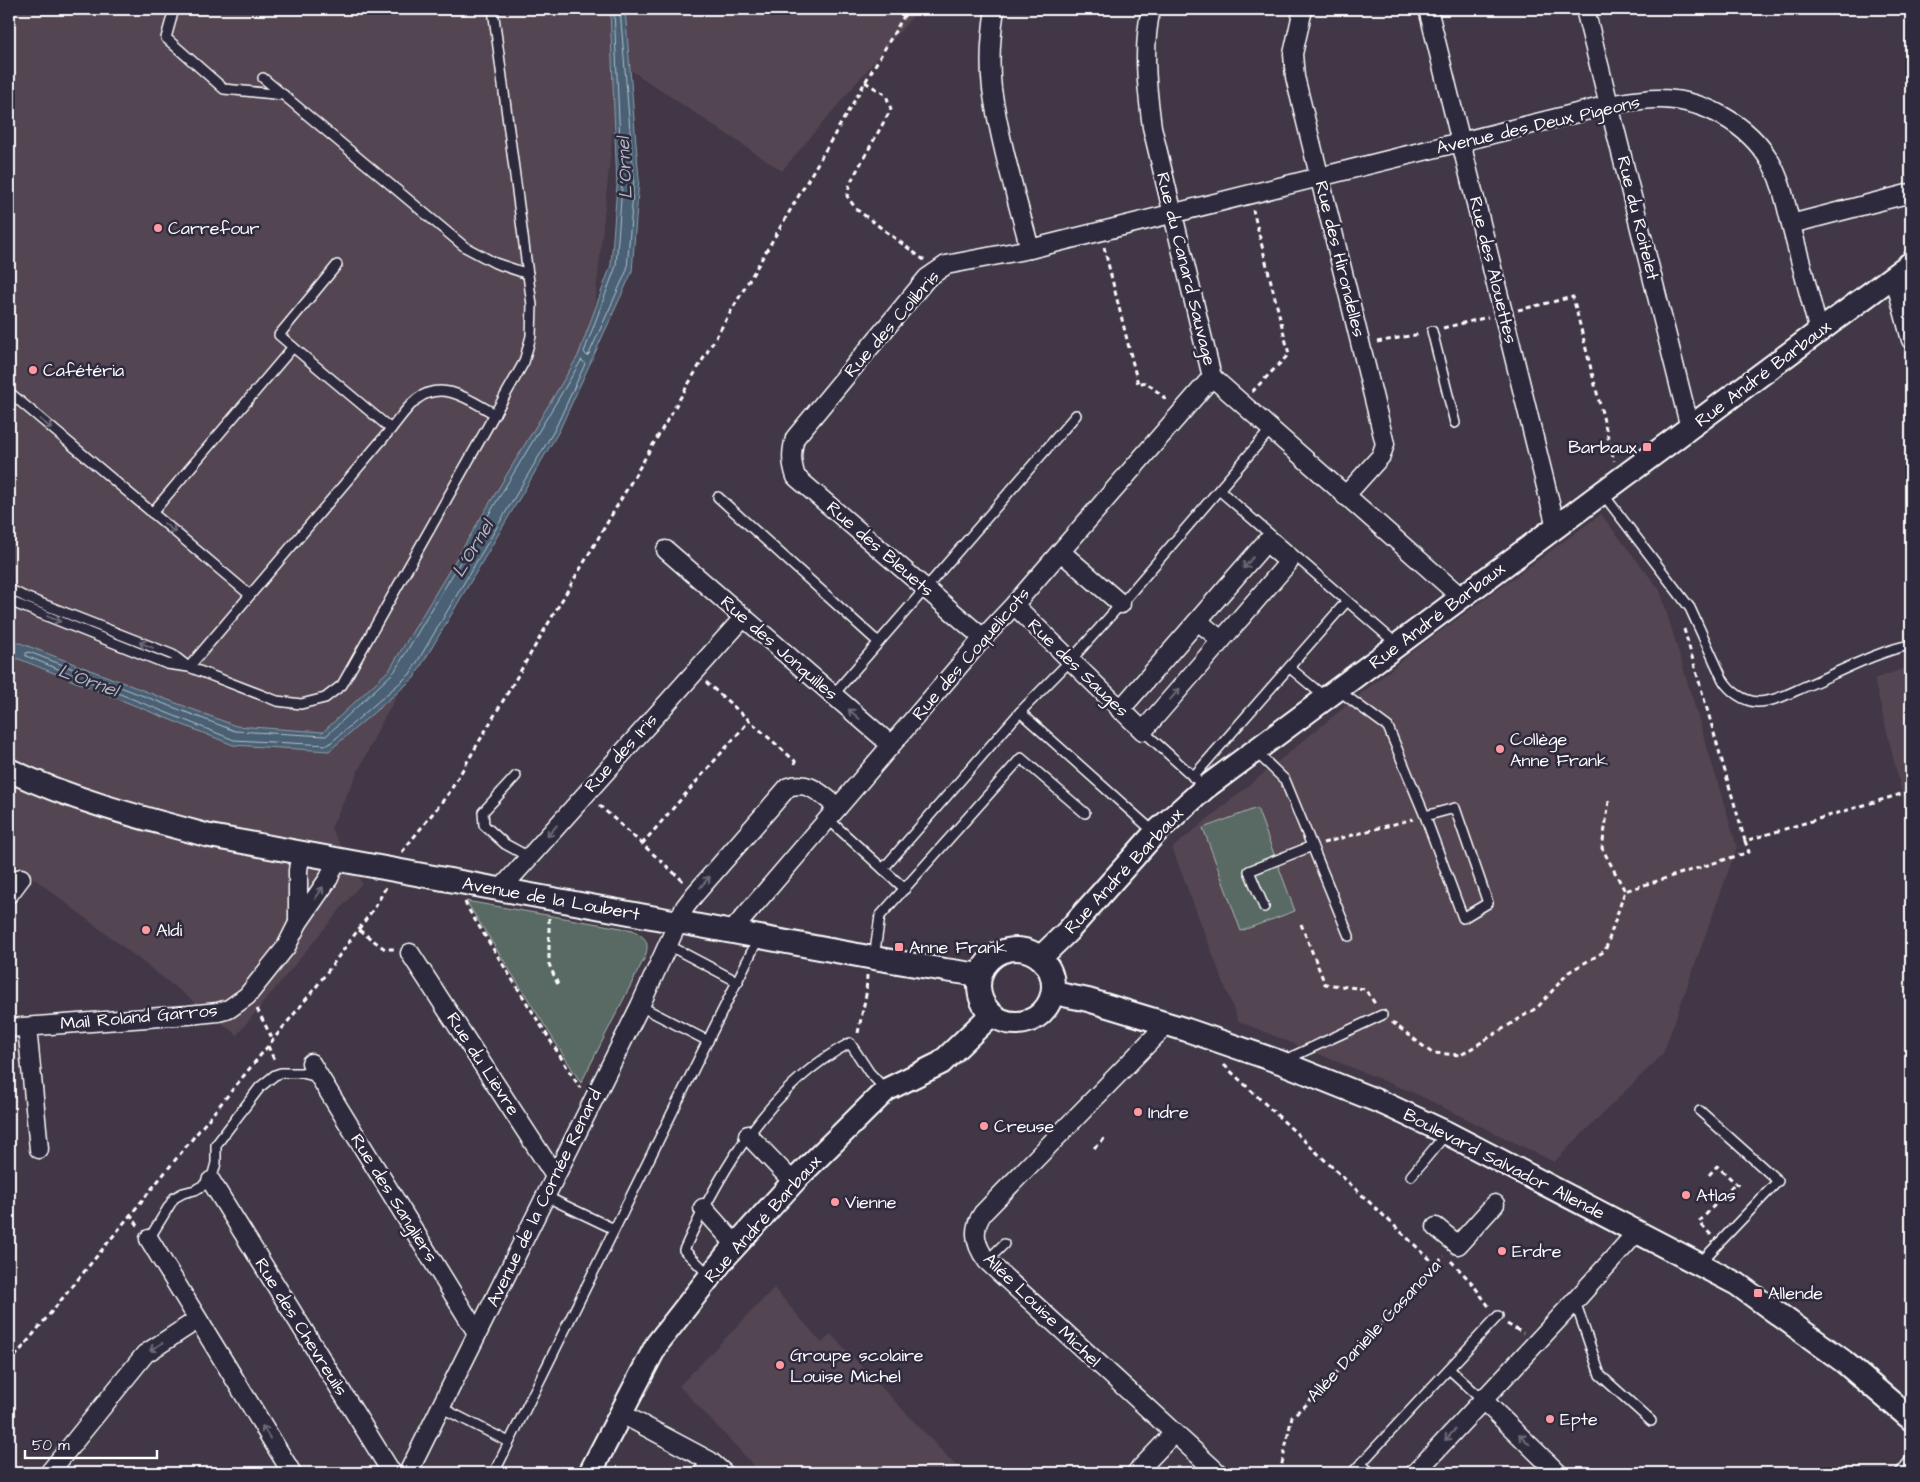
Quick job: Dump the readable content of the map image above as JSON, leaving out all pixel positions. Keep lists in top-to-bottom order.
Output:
{
  "streets": {
    "street": [
      "Avenue des Deux Pigeons",
      "Rue du Roitelet",
      "Rue des Hirondelles",
      "Rue du Canard Sauvage",
      "Rue des Alouettes",
      "Rue des Colibris",
      "Rue André Barbaux",
      "Rue des Bleuets",
      "Rue des Jonquilles",
      "Rue des Coquelicots",
      "Rue des Sauges",
      "Rue des Iris",
      "Avenue de la Loubert",
      "Mail Roland Garros",
      "Rue du Lièvre",
      "Boulevard Salvador Allende",
      "Rue des Sangliers",
      "Avenue de la Cornée Renard",
      "Allée Louise Michel",
      "Rue des Chevreuils"
    ],
    "path": ["Allée Danielle Casanova"]
  },
  "crossings": [
    ["Avenue des Deux Pigeons", "Rue du Roitelet"],
    ["Avenue des Deux Pigeons", "Rue des Hirondelles"],
    ["Avenue des Deux Pigeons", "Rue du Canard Sauvage"],
    ["Avenue des Deux Pigeons", "Rue des Alouettes"],
    ["Avenue des Deux Pigeons", "Rue des Colibris"],
    ["Avenue des Deux Pigeons", "Rue André Barbaux"],
    ["Rue du Roitelet", "Rue André Barbaux"],
    ["Rue des Hirondelles", "Rue du Canard Sauvage"],
    ["Rue du Canard Sauvage", "Rue André Barbaux"],
    ["Rue du Canard Sauvage", "Rue des Coquelicots"],
    ["Rue des Alouettes", "Rue André Barbaux"],
    ["Rue des Colibris", "Rue des Bleuets"],
    ["Rue André Barbaux", "Avenue de la Loubert"],
    ["Rue André Barbaux", "Boulevard Salvador Allende"],
    ["Rue des Bleuets", "Rue des Coquelicots"],
    ["Rue des Jonquilles", "Rue des Coquelicots"],
    ["Rue des Jonquilles", "Rue des Iris"],
    ["Rue des Coquelicots", "Rue des Sauges"],
    ["Rue des Coquelicots", "Avenue de la Loubert"],
    ["Rue des Iris", "Avenue de la Loubert"],
    ["Avenue de la Loubert", "Mail Roland Garros"],
    ["Avenue de la Loubert", "Boulevard Salvador Allende"],
    ["Avenue de la Loubert", "Avenue de la Cornée Renard"],
    ["Rue du Lièvre", "Avenue de la Cornée Renard"],
    ["Boulevard Salvador Allende", "Allée Louise Michel"],
    ["Rue des Sangliers", "Avenue de la Cornée Renard"]
  ],
  "water": ["L'Ornel"],
  "places": {
    "other": [
      "Carrefour",
      "Cafétéria",
      "Collège Anne Frank",
      "Aldi",
      "Indre",
      "Creuse",
      "Atlas",
      "Vienne",
      "Erdre",
      "Groupe scolaire Louise Michel",
      "Epte"
    ],
    "transit": ["Barbaux", "Anne Frank", "Allende"]
  },
  "scale_bar": "50 m"
}
